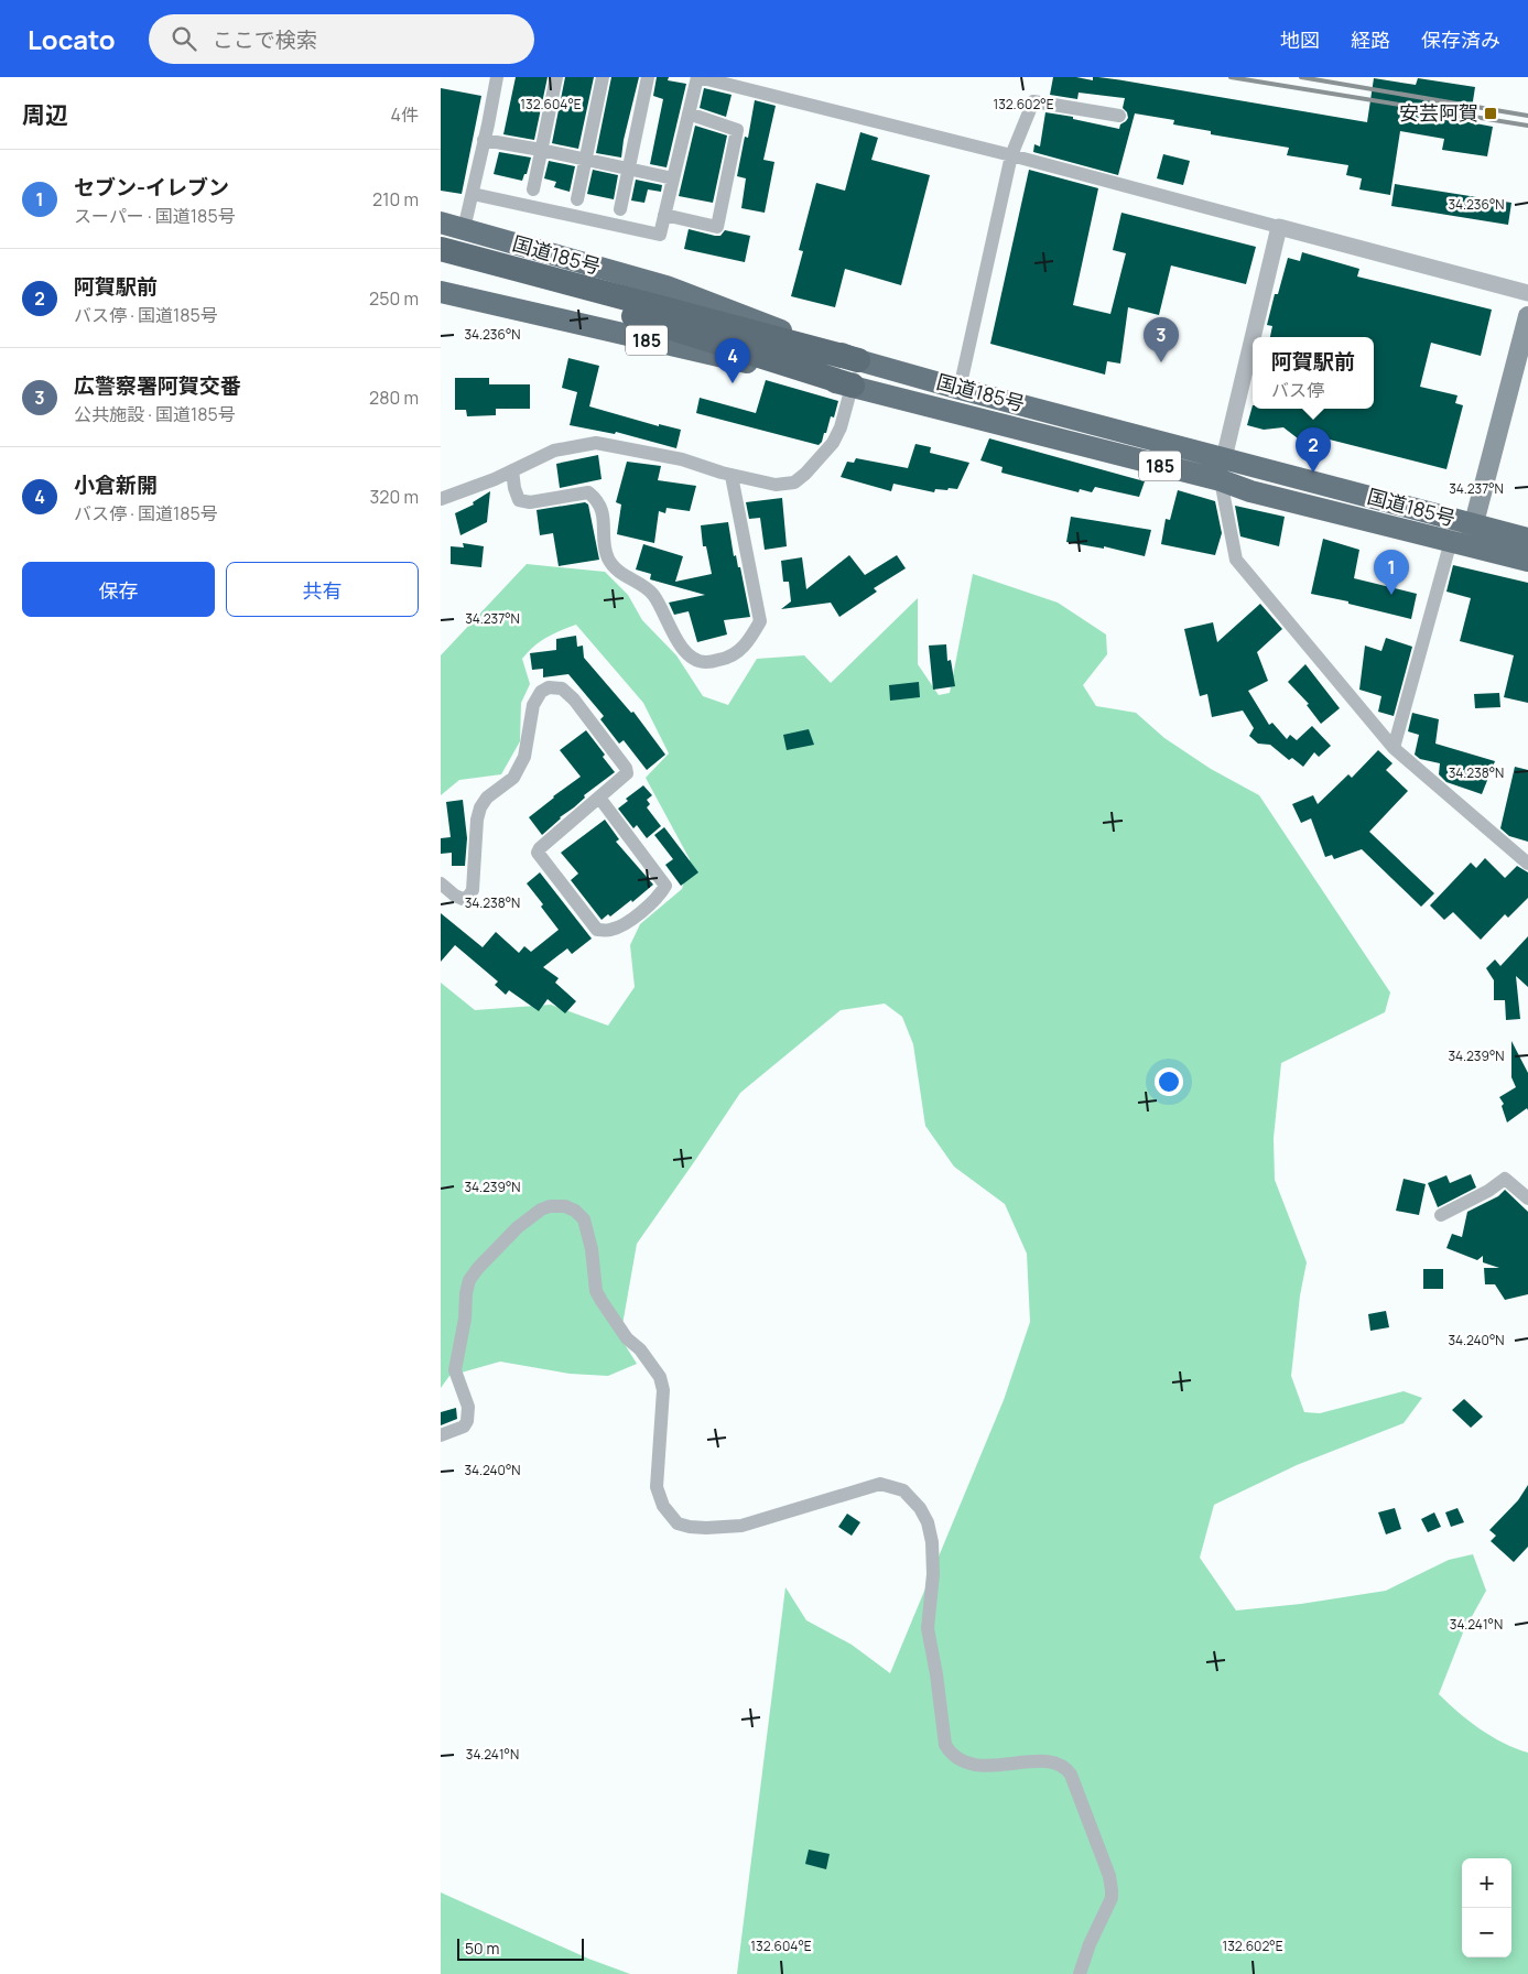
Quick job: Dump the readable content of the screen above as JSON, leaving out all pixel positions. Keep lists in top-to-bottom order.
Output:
{
  "streets": {
    "highway": ["国道185号", "185"]
  },
  "places": {
    "transit": ["安芸阿賀"]
  },
  "scale_bar": "50 m",
  "page": {
    "header": "Locato",
    "search": "ここで検索",
    "nav": ["地図", "経路", "保存済み"],
    "heading": ["周辺", "4件"],
    "list": [
      {
        "mark": "1",
        "name": "セブン-イレブン",
        "note": "スーパー · 国道185号",
        "value": "210 m"
      },
      {
        "mark": "2",
        "name": "阿賀駅前",
        "note": "バス停 · 国道185号",
        "value": "250 m"
      },
      {
        "mark": "3",
        "name": "広警察署阿賀交番",
        "note": "公共施設 · 国道185号",
        "value": "280 m"
      },
      {
        "mark": "4",
        "name": "小倉新開",
        "note": "バス停 · 国道185号",
        "value": "320 m"
      }
    ],
    "pins": [
      "3",
      "4",
      "2",
      "1"
    ],
    "popup": ["阿賀駅前", "バス停"],
    "buttons": ["保存", "共有"],
    "map_buttons": ["+", "−"],
    "scale": "50 m"
  },
  "coordinates": [
    "132.604°E",
    "132.602°E",
    "34.236°N",
    "34.237°N",
    "34.238°N",
    "34.239°N",
    "34.240°N",
    "34.241°N"
  ]
}
